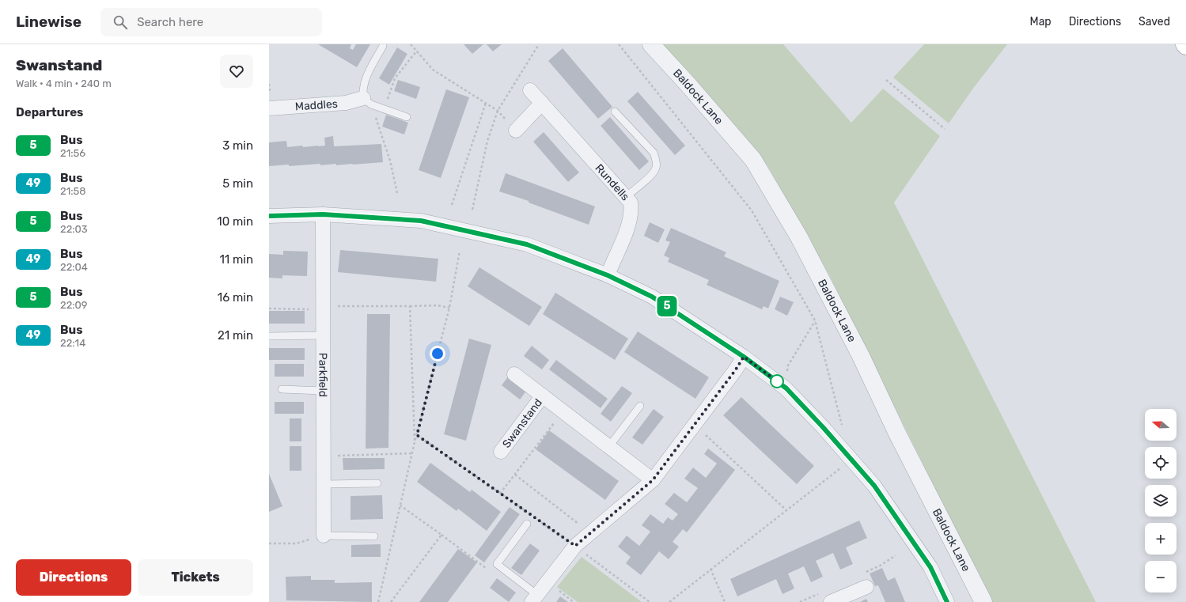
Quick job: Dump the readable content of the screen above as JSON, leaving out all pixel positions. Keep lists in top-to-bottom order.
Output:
{
  "streets": {
    "street": [
      "Baldock Lane",
      "Maddles",
      "Rundells",
      "Parkfield",
      "Swanstand"
    ]
  },
  "lines": ["bus line 5"],
  "north": "left",
  "page": {
    "header": "Linewise",
    "search": "Search here",
    "nav": ["Map", "Directions", "Saved"],
    "heading": [
      ["Swanstand", "Walk · 4 min · 240 m"],
      "Departures"
    ],
    "on_map": "5",
    "list": [
      {
        "mark": "5",
        "name": "Bus",
        "note": "21:56",
        "value": "3 min"
      },
      {
        "mark": "49",
        "name": "Bus",
        "note": "21:58",
        "value": "5 min"
      },
      {
        "mark": "5",
        "name": "Bus",
        "note": "22:03",
        "value": "10 min"
      },
      {
        "mark": "49",
        "name": "Bus",
        "note": "22:04",
        "value": "11 min"
      },
      {
        "mark": "5",
        "name": "Bus",
        "note": "22:09",
        "value": "16 min"
      },
      {
        "mark": "49",
        "name": "Bus",
        "note": "22:14",
        "value": "21 min"
      }
    ],
    "map_buttons": ["+", "−"],
    "buttons": ["Directions", "Tickets"]
  }
}
